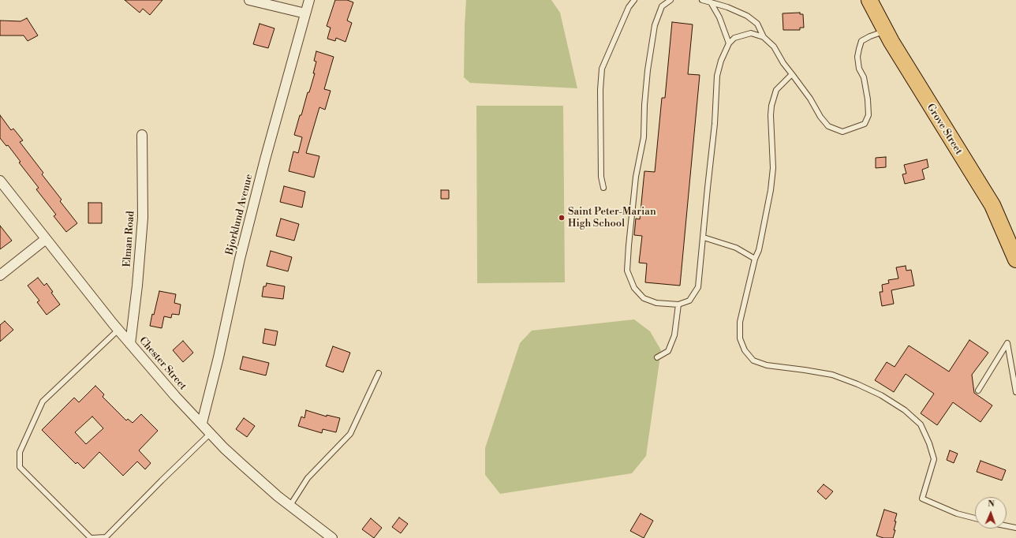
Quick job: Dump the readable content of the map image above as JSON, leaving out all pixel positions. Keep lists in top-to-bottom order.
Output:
{
  "streets": {
    "main road": ["Grove Street"],
    "street": ["Bjorklund Avenue", "Elman Road", "Chester Street"]
  },
  "crossings": [
    ["Bjorklund Avenue", "Chester Street"],
    ["Elman Road", "Chester Street"]
  ],
  "places": ["Saint Peter-Marian High School"],
  "north": "top"
}
